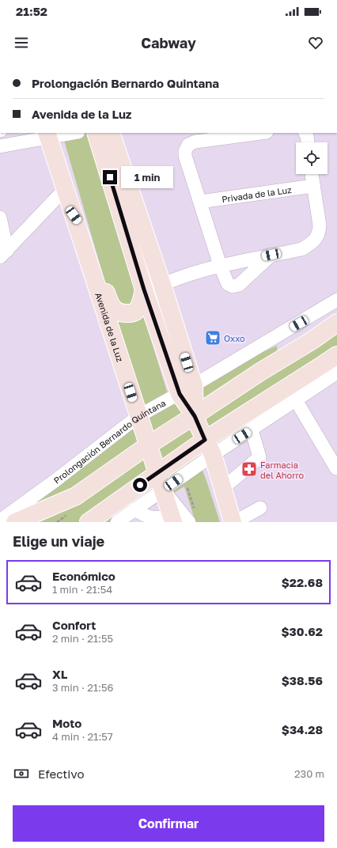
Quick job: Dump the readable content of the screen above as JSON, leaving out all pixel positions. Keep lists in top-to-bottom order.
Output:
{
  "streets": {
    "main road": ["Avenida de la Luz"],
    "street": ["Privada de la Luz", "Prolongación Bernardo Quintana"]
  },
  "crossings": [
    ["Avenida de la Luz", "Prolongación Bernardo Quintana"]
  ],
  "places": {
    "supermarket": ["Oxxo"],
    "pharmacy": ["Farmacia del Ahorro"]
  },
  "page": {
    "status": "21:52",
    "header": "Cabway",
    "banner": ["Prolongación Bernardo Quintana", "Avenida de la Luz"],
    "bubble": "1 min",
    "heading": "Elige un viaje",
    "list": [
      {
        "name": "Económico",
        "note": "1 min · 21:54",
        "value": "$22.68"
      },
      {
        "name": "Confort",
        "note": "2 min · 21:55",
        "value": "$30.62"
      },
      {
        "name": "XL",
        "note": "3 min · 21:56",
        "value": "$38.56"
      },
      {
        "name": "Moto",
        "note": "4 min · 21:57",
        "value": "$34.28"
      }
    ],
    "pay": ["Efectivo", "230 m"],
    "buttons": "Confirmar"
  }
}
